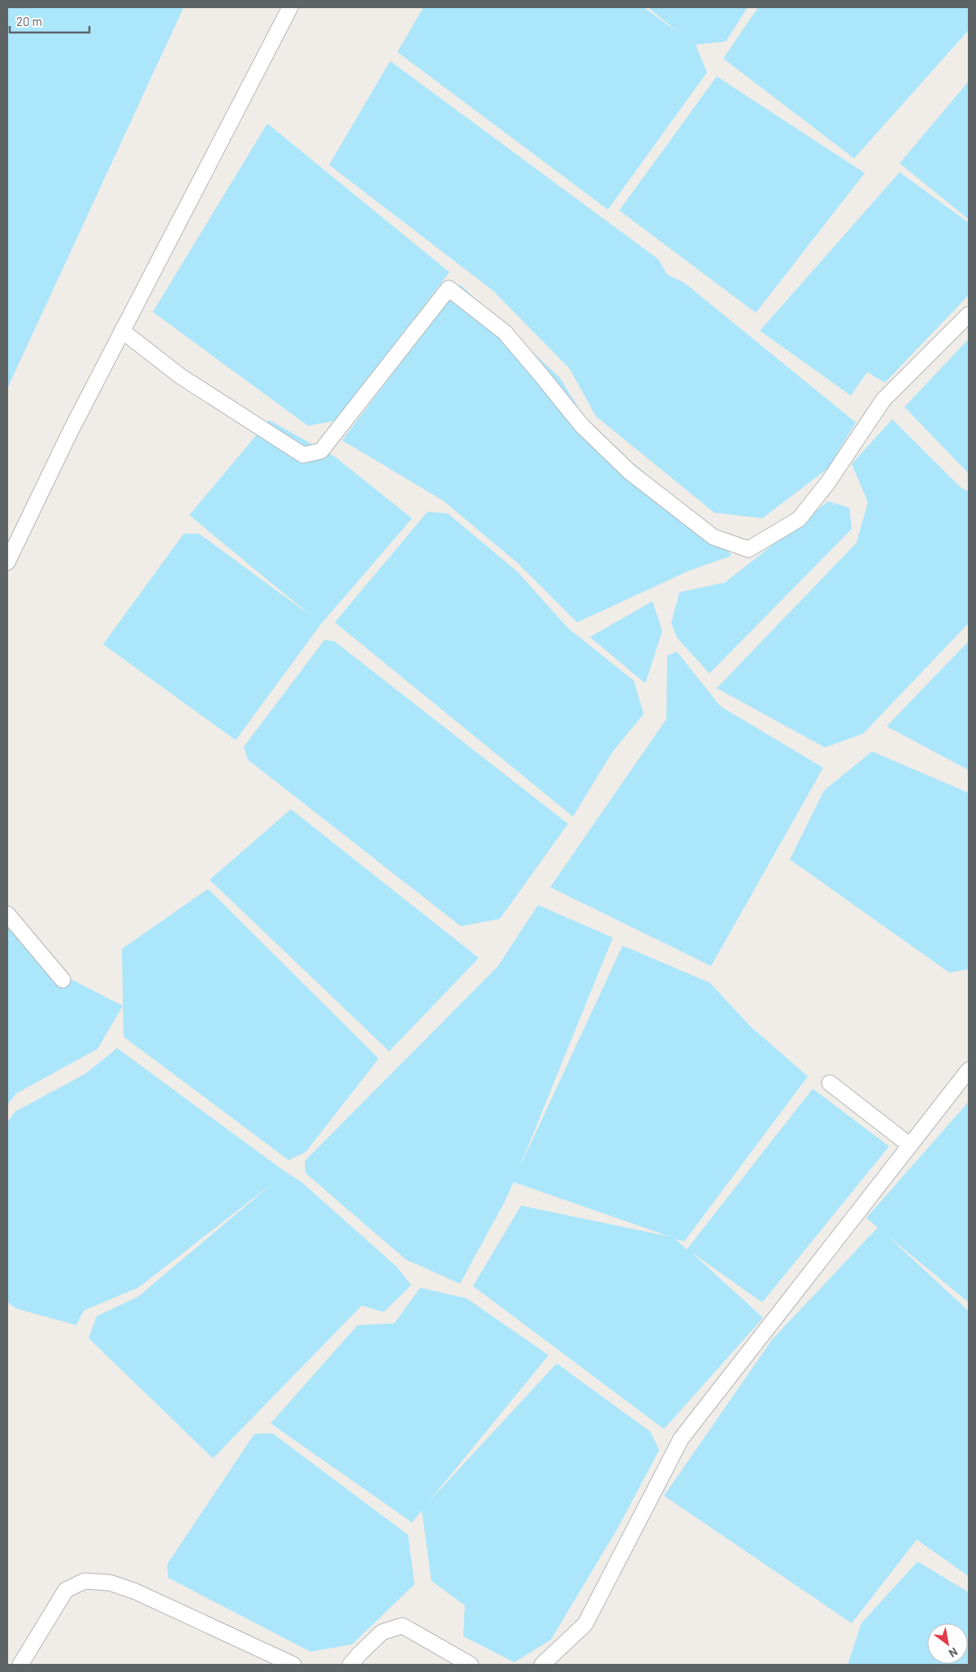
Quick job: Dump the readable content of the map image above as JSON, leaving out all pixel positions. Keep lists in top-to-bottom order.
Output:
{
  "scale_bar": "20 m",
  "north": "bottom right"
}
